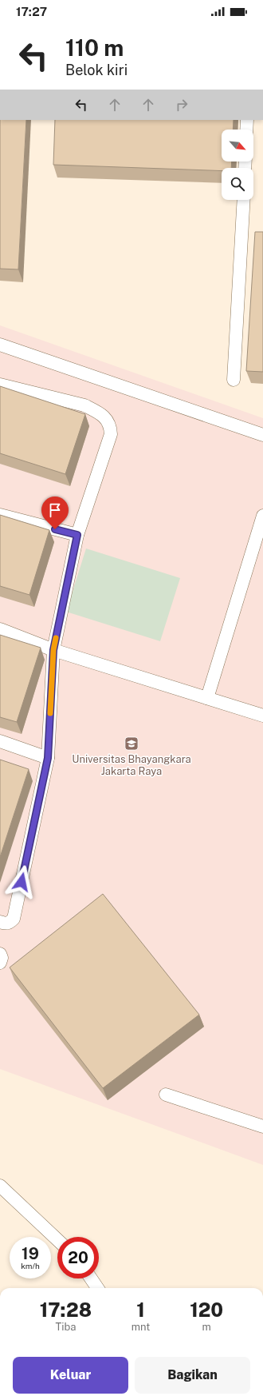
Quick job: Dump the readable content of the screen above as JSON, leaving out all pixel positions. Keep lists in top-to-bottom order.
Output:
{
  "places": {
    "school or university": ["Universitas Bhayangkara Jakarta Raya"]
  },
  "north": "bottom right",
  "page": {
    "status": "17:27",
    "turn": ["110 m", "Belok kiri"],
    "speed": "19 km/h",
    "limit": "20",
    "eta": [
      "17:28",
      "Tiba",
      "1",
      "mnt",
      "120",
      "m"
    ],
    "buttons": ["Keluar", "Bagikan"]
  }
}
